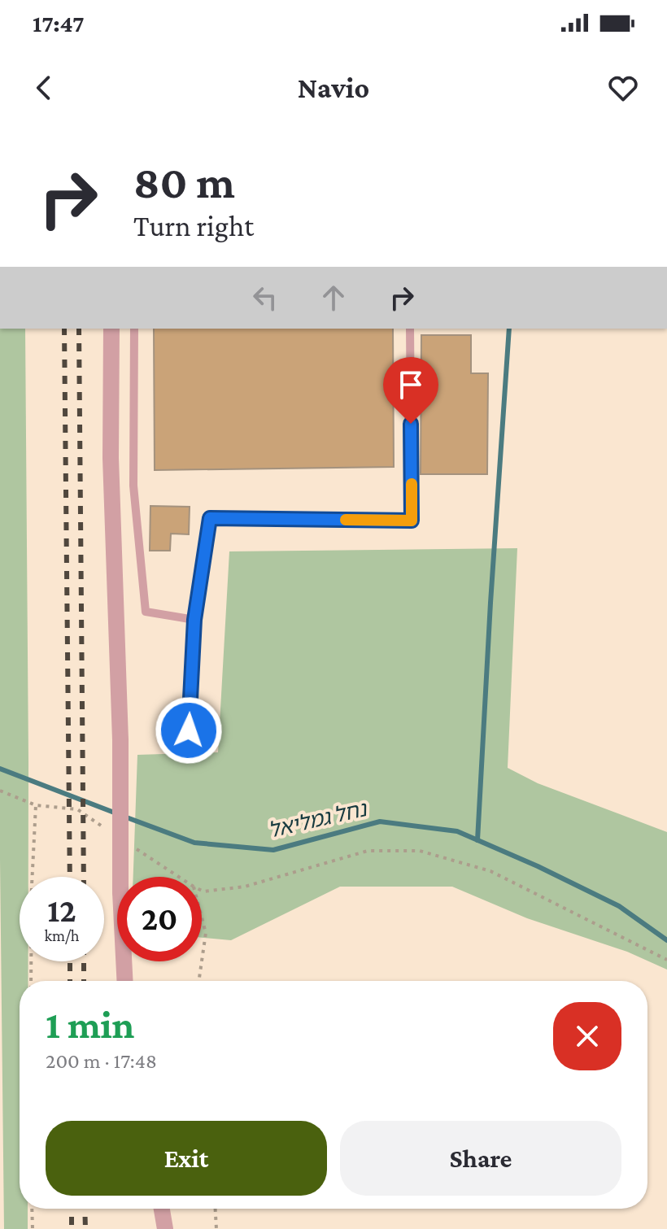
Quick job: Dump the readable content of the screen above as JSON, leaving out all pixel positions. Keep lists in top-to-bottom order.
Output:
{
  "water": ["נחל גמליאל"],
  "page": {
    "status": "17:47",
    "header": "Navio",
    "turn": ["80 m", "Turn right"],
    "speed": "12 km/h",
    "limit": "20",
    "heading": ["1 min", "200 m · 17:48"],
    "buttons": ["Exit", "Share"]
  }
}
